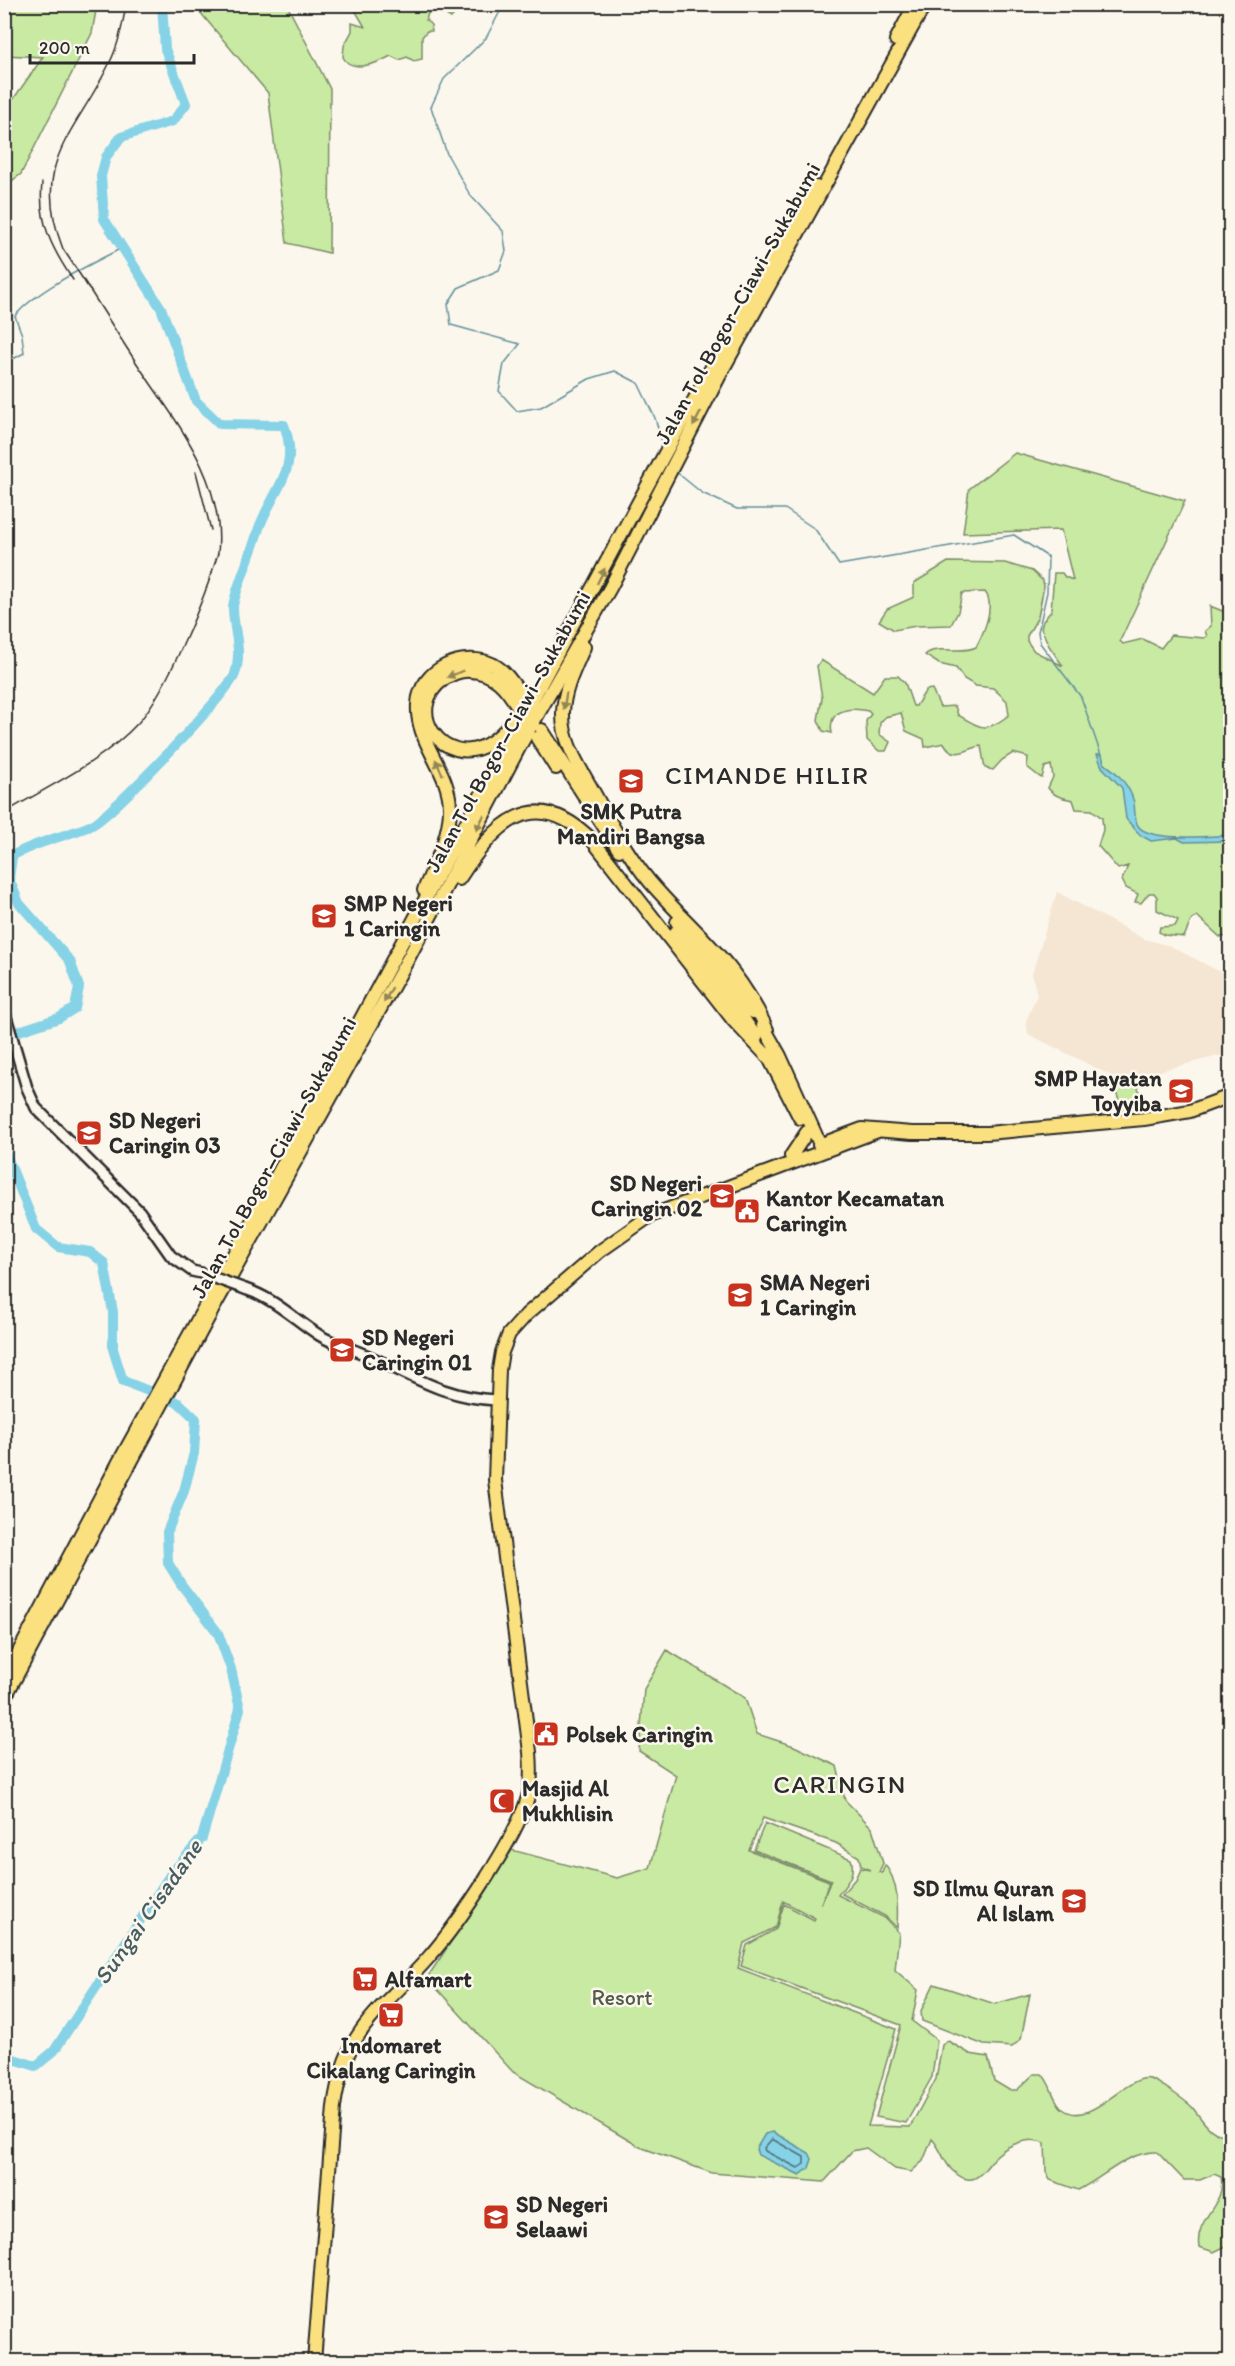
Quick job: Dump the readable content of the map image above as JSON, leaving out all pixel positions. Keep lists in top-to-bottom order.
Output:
{
  "streets": {
    "highway": ["Jalan Tol Bogor–Ciawi–Sukabumi"]
  },
  "districts": ["CIMANDE HILIR", "CARINGIN"],
  "water": ["Sungai Cisadane"],
  "parks": ["Resort"],
  "places": {
    "school or university": [
      "SMK Putra Mandiri Bangsa",
      "SMP Negeri 1 Caringin",
      "SMP Hayatan Toyyiba",
      "SD Negeri Caringin 03",
      "SD Negeri Caringin 02",
      "SMA Negeri 1 Caringin",
      "SD Negeri Caringin 01",
      "SD Ilmu Quran Al Islam",
      "SD Negeri Selaawi"
    ],
    "public building": ["Kantor Kecamatan Caringin", "Polsek Caringin"],
    "mosque": ["Masjid Al Mukhlisin"],
    "supermarket": ["Alfamart", "Indomaret Cikalang Caringin"]
  },
  "scale_bar": "200 m"
}
